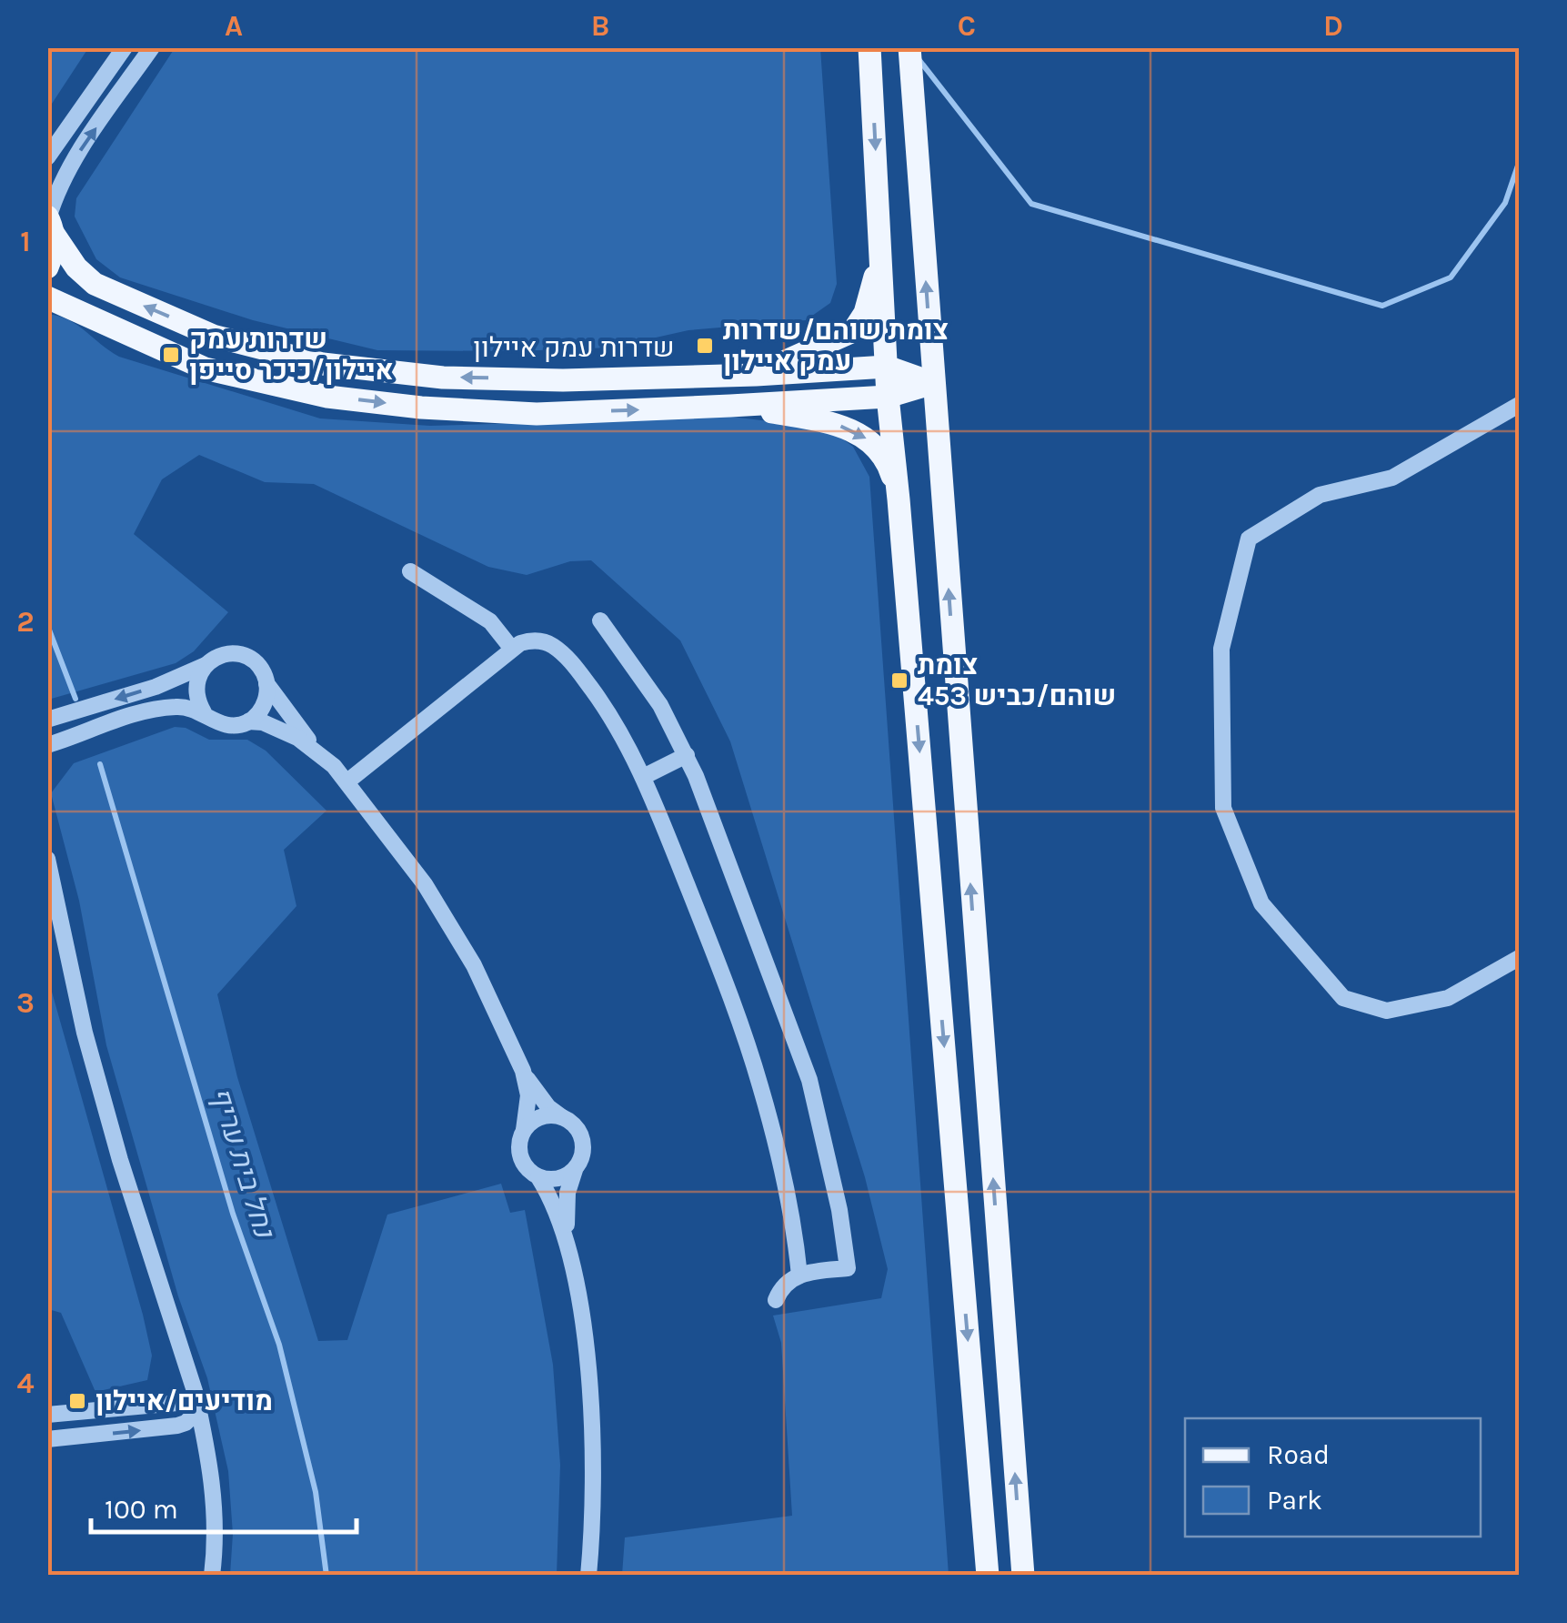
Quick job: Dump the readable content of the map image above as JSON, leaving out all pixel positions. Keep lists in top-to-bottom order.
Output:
{
  "streets": {
    "main road": ["שדרות עמק איילון"]
  },
  "water": ["נחל בית עריף"],
  "places": {
    "transit": [
      "צומת שוהם/שדרות עמק איילון",
      "שדרות עמק איילון/כיכר סייפן",
      "צומת שוהם/כביש 453",
      "מודיעים/איילון"
    ]
  },
  "legend": ["Road", "Park"],
  "scale_bar": "100 m",
  "grid": {
    "columns": [
      "A",
      "B",
      "C",
      "D"
    ],
    "rows": [
      "1",
      "2",
      "3",
      "4"
    ]
  }
}
